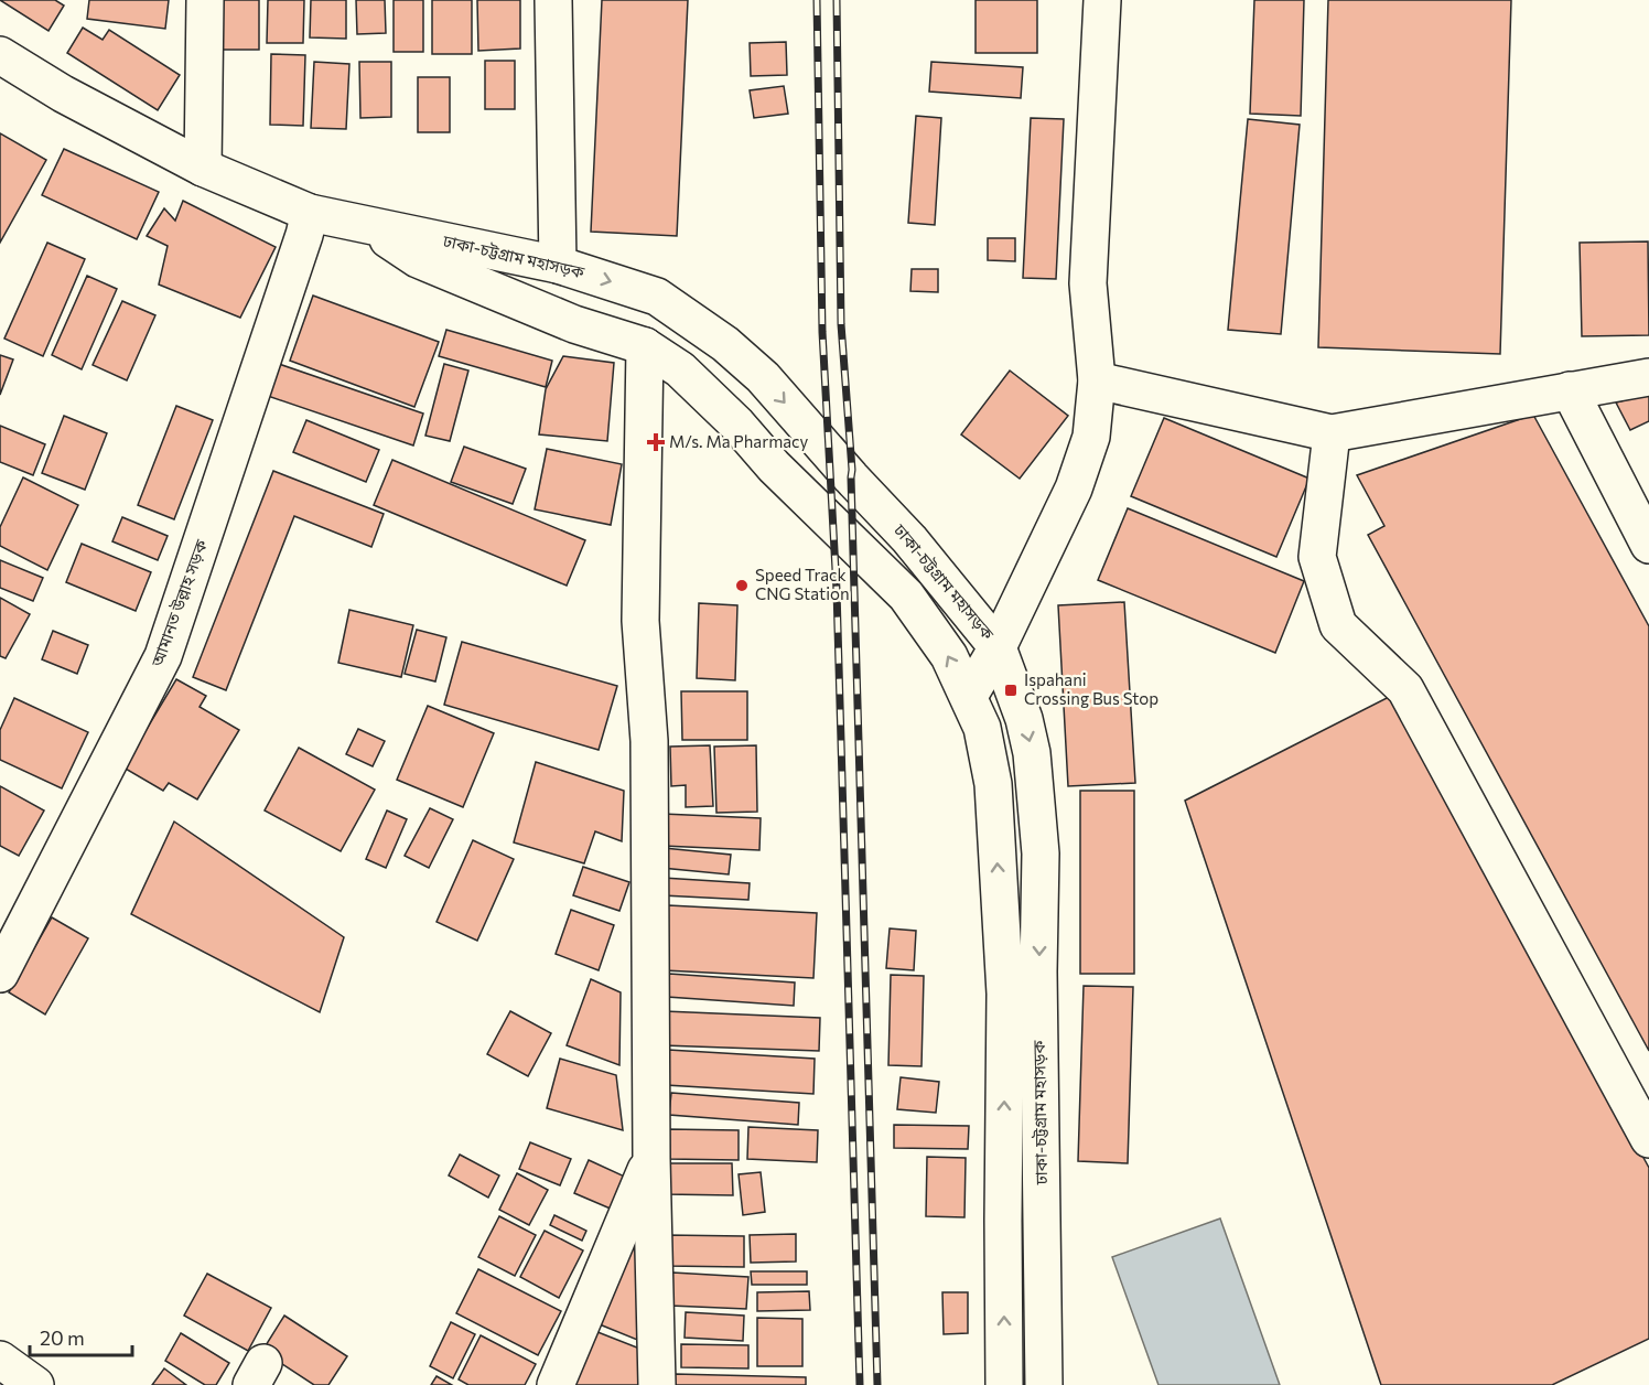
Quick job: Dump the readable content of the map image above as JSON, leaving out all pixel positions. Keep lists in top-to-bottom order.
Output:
{
  "streets": {
    "main road": ["ঢাকা-চট্টগ্রাম মহাসড়ক", "আমানত উল্লাহ সড়ক"]
  },
  "crossings": [
    ["ঢাকা-চট্টগ্রাম মহাসড়ক", "আমানত উল্লাহ সড়ক"]
  ],
  "places": {
    "health": ["M/s. Ma Pharmacy"],
    "other": ["Speed Track CNG Station"],
    "transit": ["Ispahani Crossing Bus Stop"]
  },
  "scale_bar": "20 m"
}
